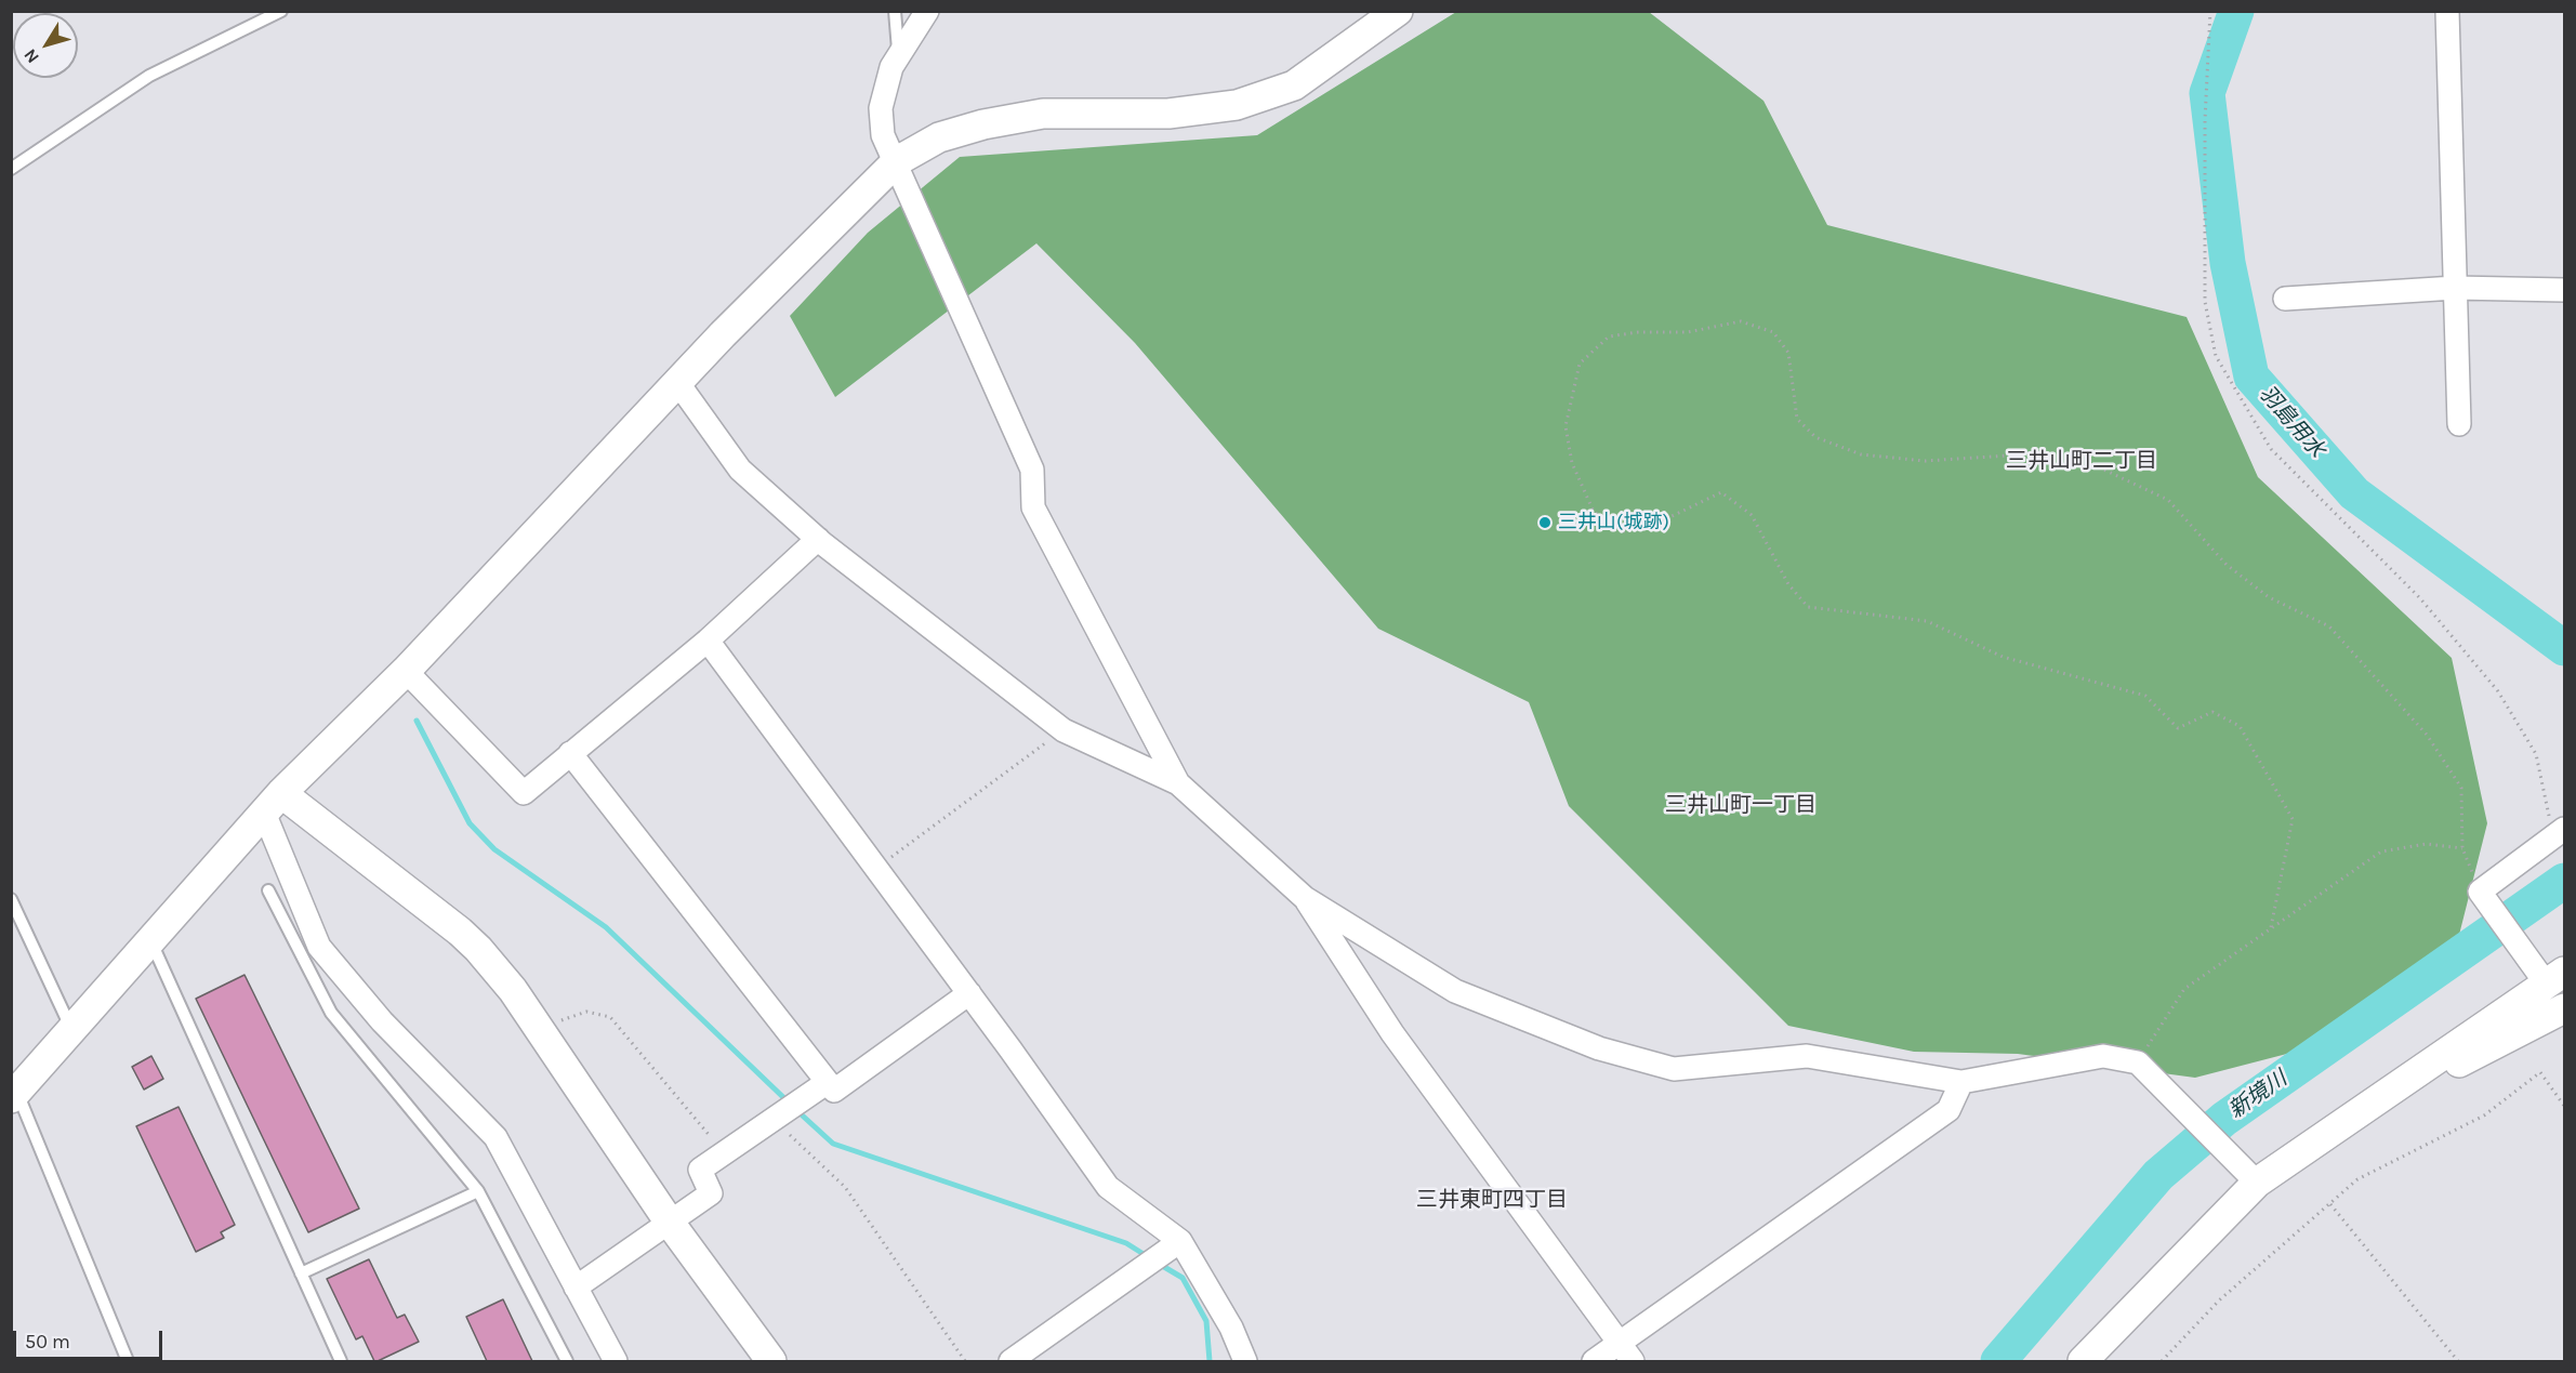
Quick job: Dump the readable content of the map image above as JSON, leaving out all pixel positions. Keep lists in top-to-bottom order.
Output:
{
  "districts": ["三井山町二丁目", "三井山町一丁目", "三井東町四丁目"],
  "water": ["羽島用水", "新境川"],
  "places": ["三井山(城跡)"],
  "scale_bar": "50 m",
  "north": "bottom left"
}
